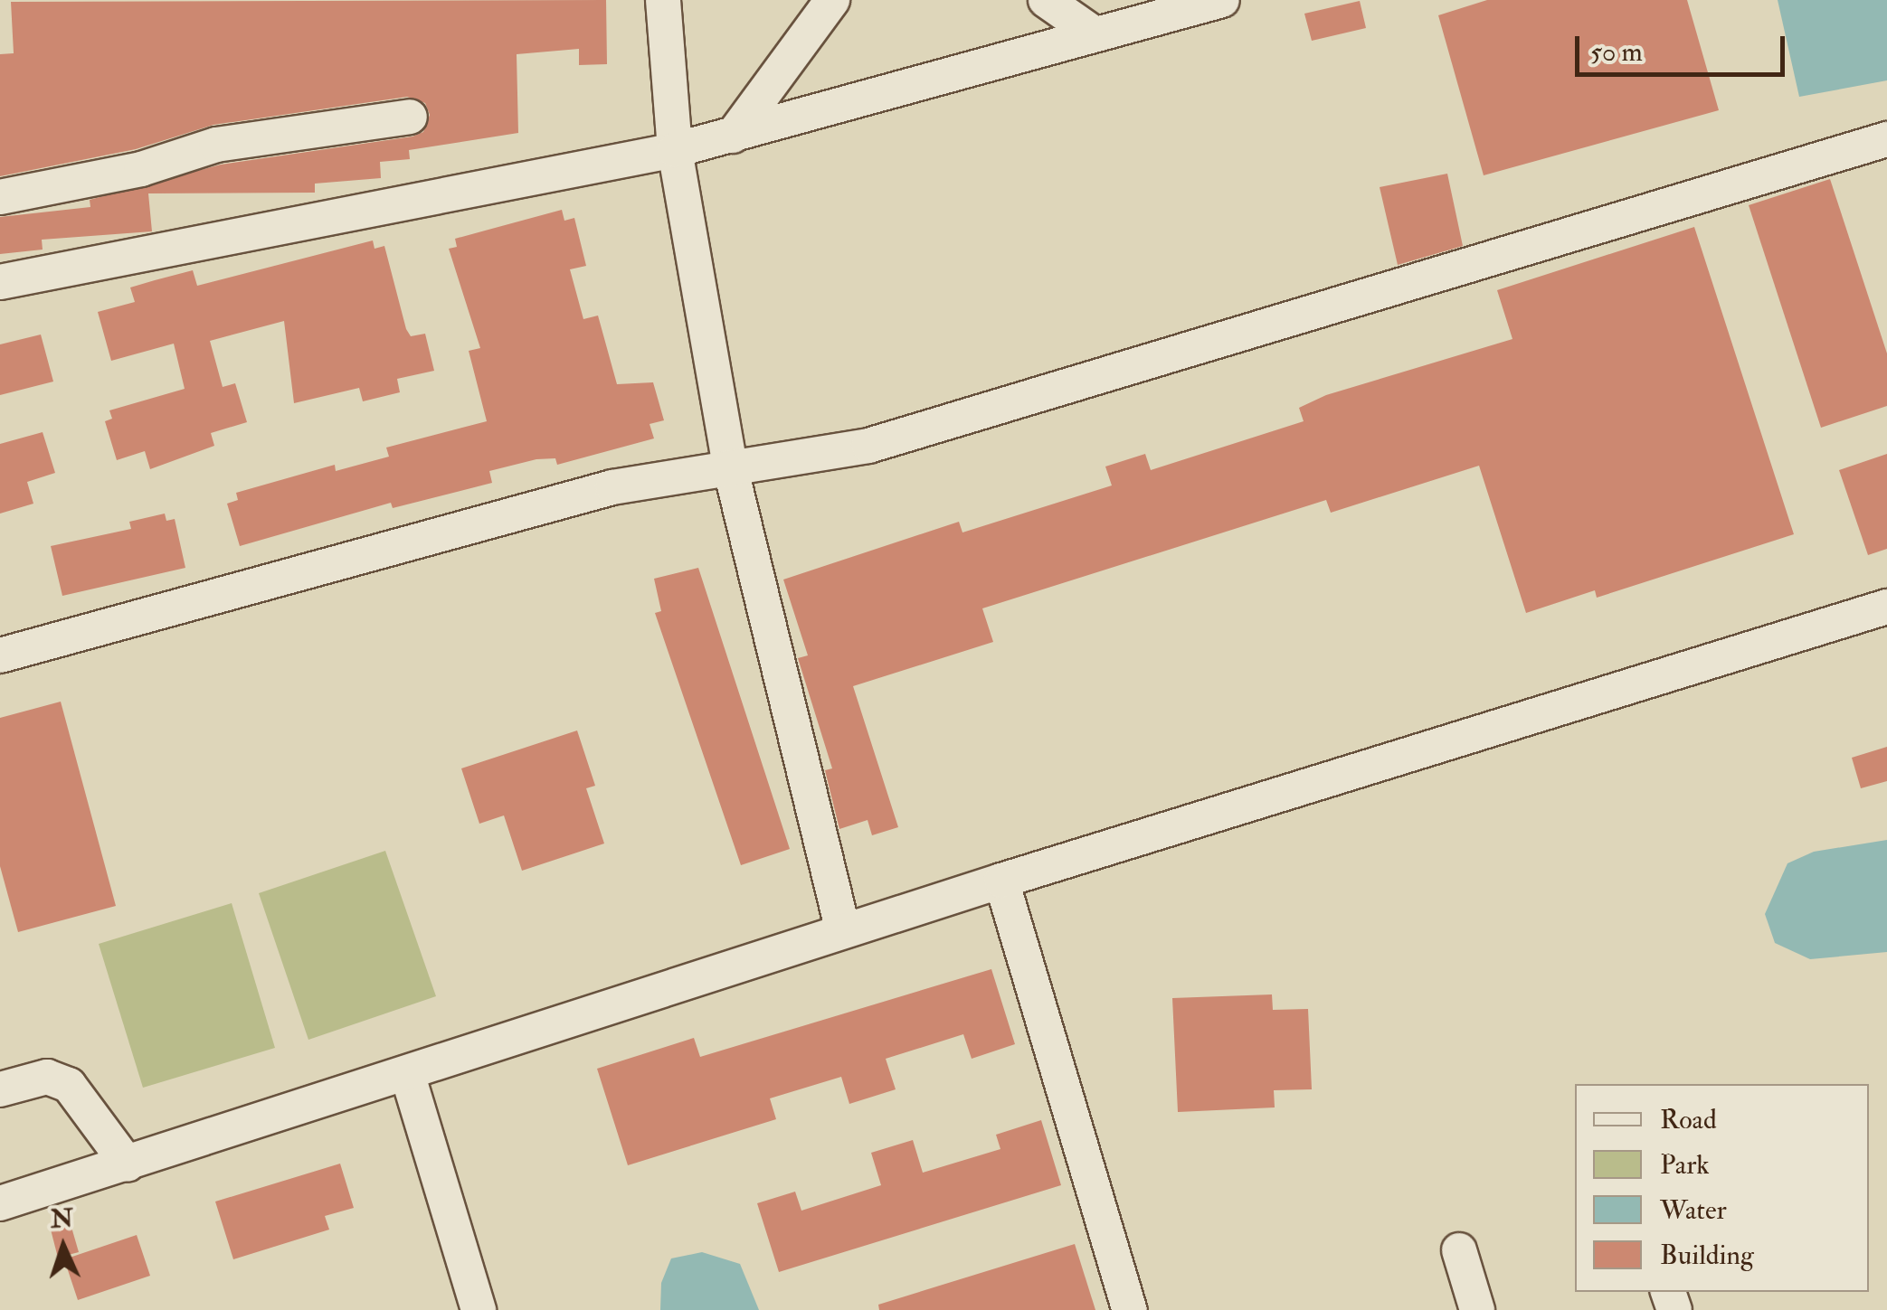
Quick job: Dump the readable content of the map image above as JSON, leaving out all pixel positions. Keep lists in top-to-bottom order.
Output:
{
  "legend": [
    "Road",
    "Park",
    "Water",
    "Building"
  ],
  "scale_bar": "50 m",
  "north": "top"
}
